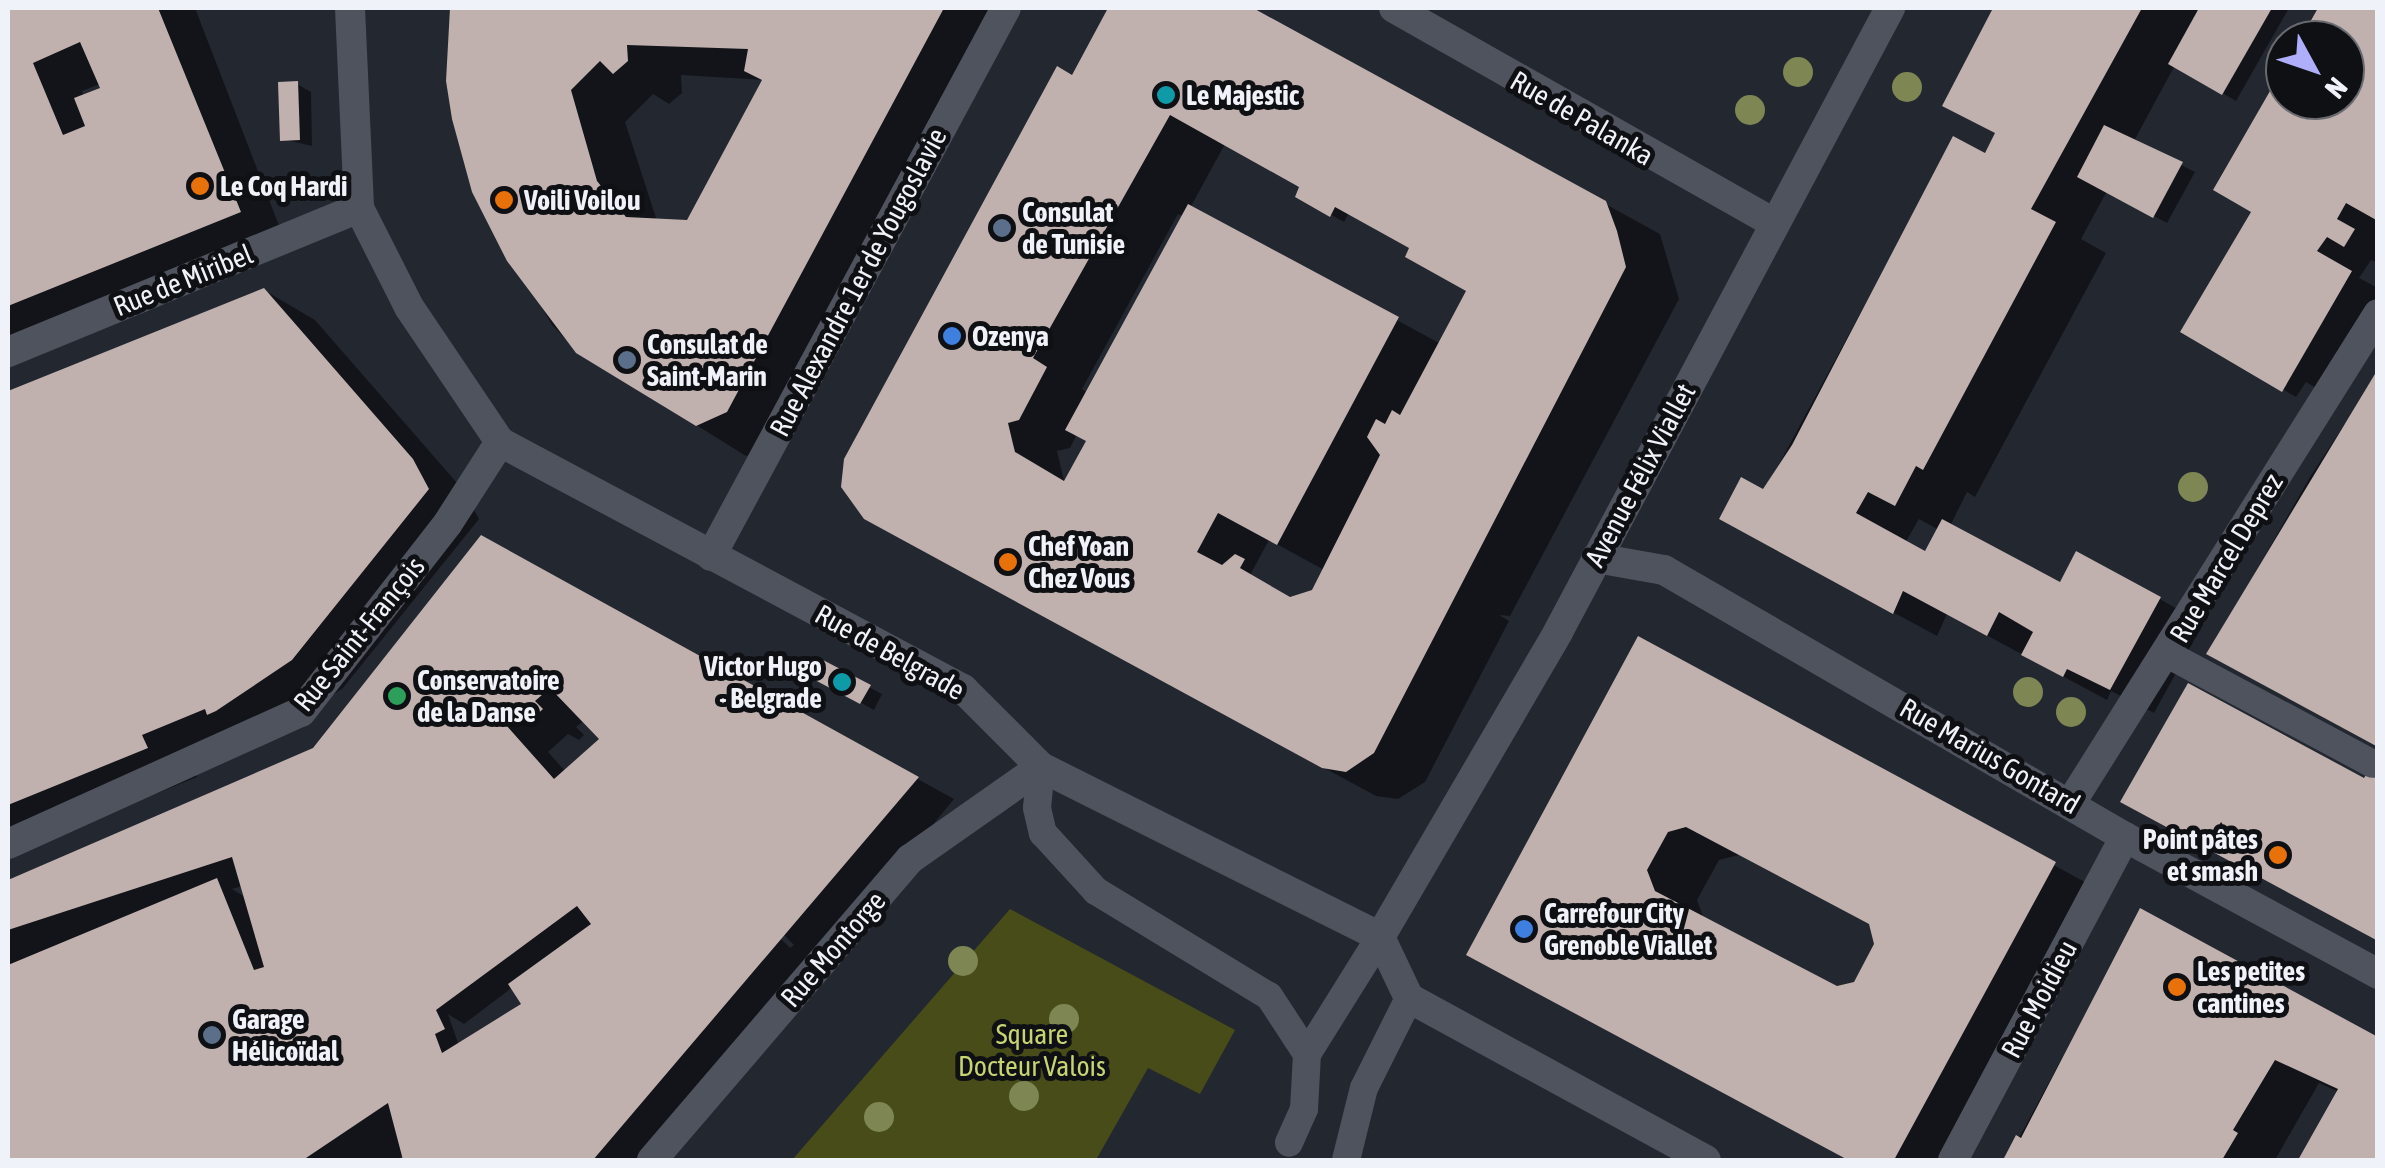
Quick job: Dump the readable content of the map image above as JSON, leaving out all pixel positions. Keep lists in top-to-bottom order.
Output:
{
  "streets": {
    "street": [
      "Rue de Palanka",
      "Rue de Miribel",
      "Rue Alexandre 1er de Yougoslavie",
      "Avenue Félix Viallet",
      "Rue Marcel Deprez",
      "Rue Saint-François",
      "Rue de Belgrade",
      "Rue Marius Gontard",
      "Rue Montorge",
      "Rue Moidieu"
    ]
  },
  "crossings": [
    ["Rue de Palanka", "Avenue Félix Viallet"],
    ["Rue de Miribel", "Rue de Belgrade"],
    ["Rue Alexandre 1er de Yougoslavie", "Rue de Belgrade"],
    ["Avenue Félix Viallet", "Rue de Belgrade"],
    ["Avenue Félix Viallet", "Rue Marius Gontard"],
    ["Rue Marcel Deprez", "Rue Marius Gontard"],
    ["Rue Saint-François", "Rue de Belgrade"],
    ["Rue de Belgrade", "Rue Montorge"],
    ["Rue Marius Gontard", "Rue Moidieu"]
  ],
  "parks": ["Square Docteur Valois"],
  "places": [
    "Le Majestic",
    "Le Coq Hardi",
    "Voili Voilou",
    "Consulat de Tunisie",
    "Ozenya",
    "Consulat de Saint-Marin",
    "Chef Yoan Chez Vous",
    "Victor Hugo - Belgrade",
    "Conservatoire de la Danse",
    "Point pâtes et smash",
    "Carrefour City Grenoble Viallet",
    "Les petites cantines",
    "Garage Hélicoïdal"
  ],
  "north": "bottom right"
}
